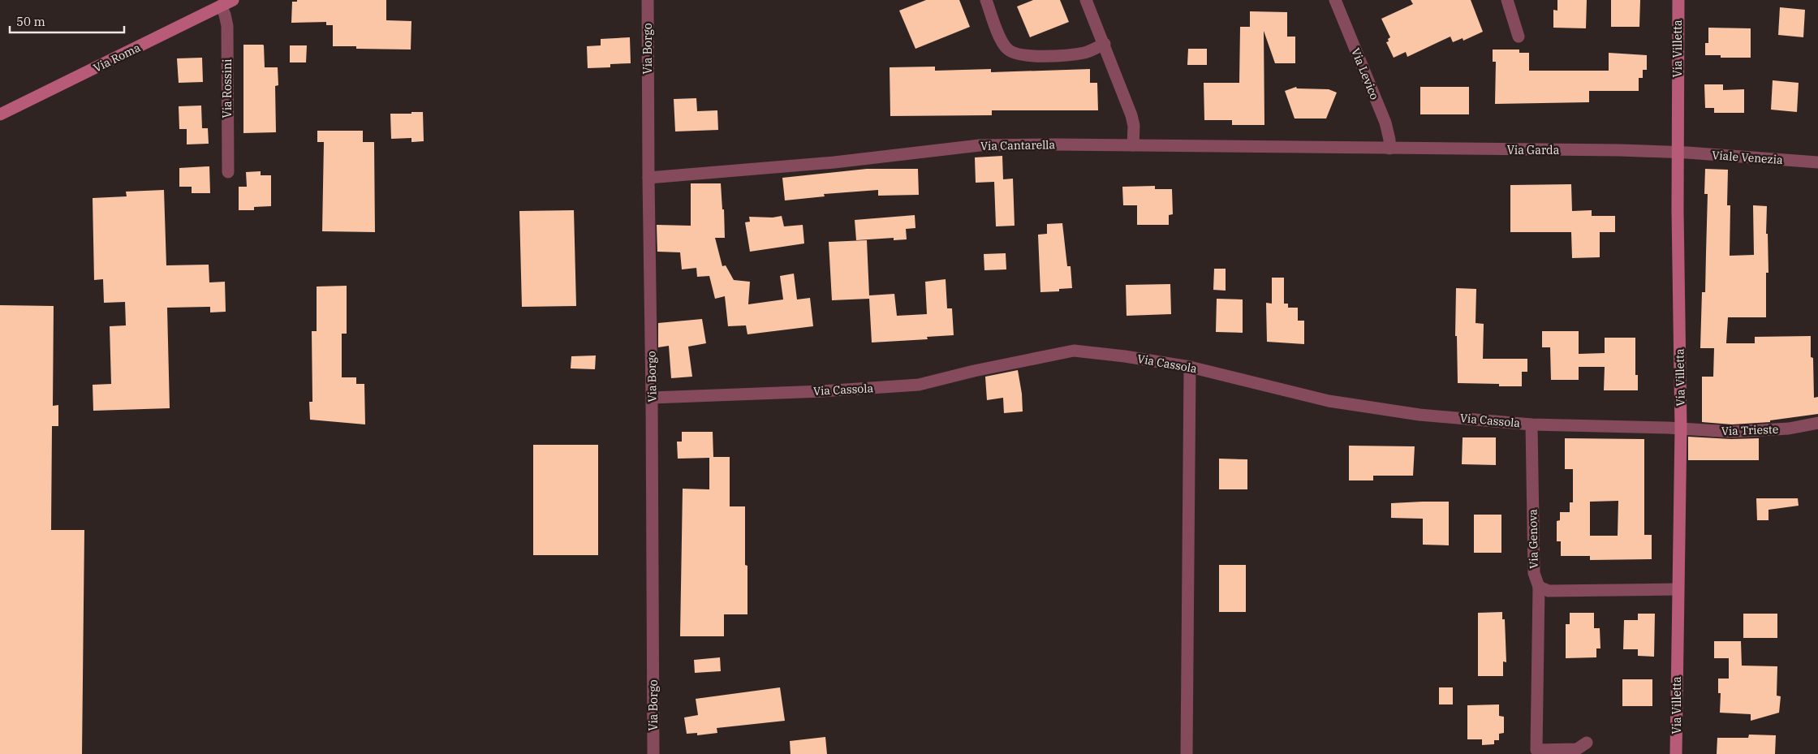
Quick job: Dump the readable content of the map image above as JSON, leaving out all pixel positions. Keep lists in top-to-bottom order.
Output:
{
  "streets": {
    "street": [
      "Via Borgo",
      "Via Villetta",
      "Via Roma",
      "Via Levico",
      "Via Rossini",
      "Via Cantarella",
      "Via Garda",
      "Viale Venezia",
      "Via Cassola",
      "Via Trieste",
      "Via Genova"
    ]
  },
  "crossings": [
    ["Via Borgo", "Via Cantarella"],
    ["Via Borgo", "Via Cassola"],
    ["Via Villetta", "Via Garda"],
    ["Via Villetta", "Viale Venezia"],
    ["Via Villetta", "Via Cassola"],
    ["Via Villetta", "Via Trieste"],
    ["Via Roma", "Via Rossini"],
    ["Via Levico", "Via Cantarella"],
    ["Via Levico", "Via Garda"],
    ["Via Cantarella", "Via Garda"],
    ["Via Garda", "Viale Venezia"],
    ["Via Cassola", "Via Trieste"],
    ["Via Cassola", "Via Genova"]
  ],
  "scale_bar": "50 m"
}
